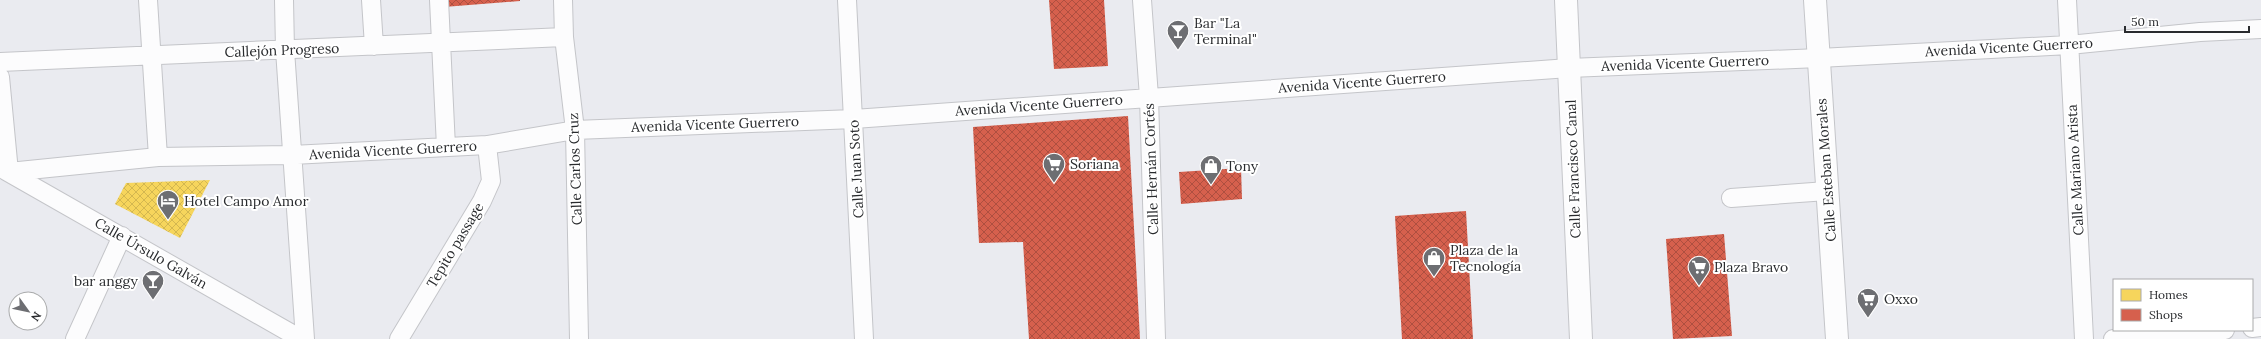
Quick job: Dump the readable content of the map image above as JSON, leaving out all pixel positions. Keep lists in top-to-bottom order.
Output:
{
  "streets": {
    "main road": ["Calle Francisco Canal", "Calle Esteban Morales"],
    "street": [
      "Avenida Vicente Guerrero",
      "Callejón Progreso",
      "Calle Carlos Cruz",
      "Calle Juan Soto",
      "Calle Hernán Cortés",
      "Calle Mariano Arista",
      "Tepito passage",
      "Calle Úrsulo Galván"
    ]
  },
  "crossings": [
    ["Avenida Vicente Guerrero", "Calle Carlos Cruz"],
    ["Avenida Vicente Guerrero", "Calle Juan Soto"],
    ["Avenida Vicente Guerrero", "Calle Hernán Cortés"],
    ["Avenida Vicente Guerrero", "Calle Francisco Canal"],
    ["Avenida Vicente Guerrero", "Calle Esteban Morales"],
    ["Avenida Vicente Guerrero", "Calle Mariano Arista"],
    ["Avenida Vicente Guerrero", "Tepito passage"],
    ["Avenida Vicente Guerrero", "Calle Úrsulo Galván"],
    ["Callejón Progreso", "Calle Carlos Cruz"]
  ],
  "places": {
    "bar": ["Bar \"La Terminal\"", "bar anggy"],
    "supermarket": ["Soriana", "Plaza Bravo", "Oxxo"],
    "shop": ["Tony", "Plaza de la Tecnología"],
    "hotel": ["Hotel Campo Amor"]
  },
  "legend": ["Homes", "Shops"],
  "scale_bar": "50 m",
  "north": "bottom right"
}
